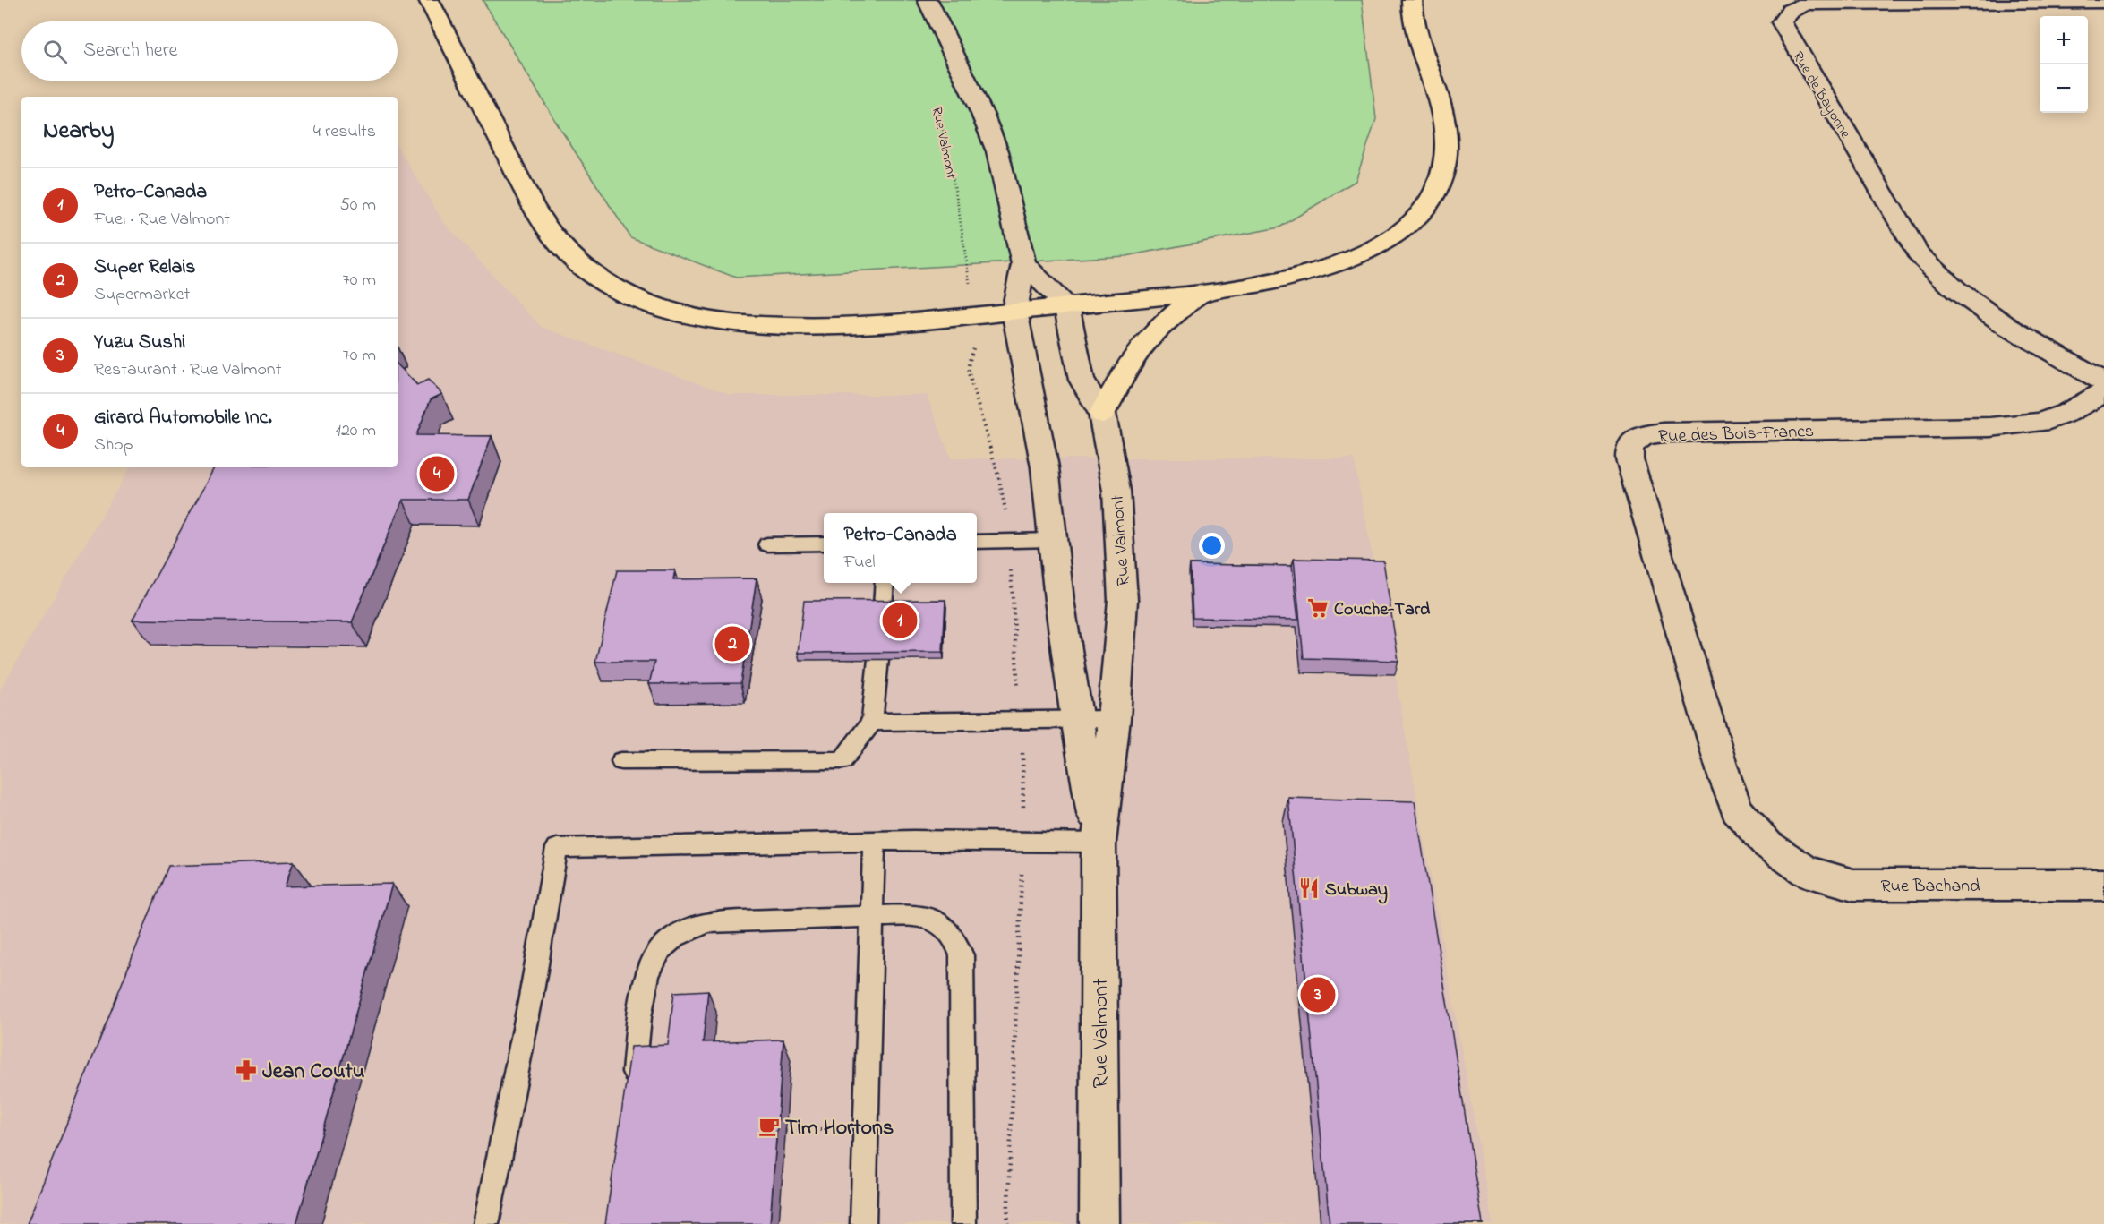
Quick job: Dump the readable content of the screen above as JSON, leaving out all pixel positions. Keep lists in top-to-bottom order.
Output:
{
  "streets": {
    "street": [
      "Rue de Bayonne",
      "Rue Valmont",
      "Rue des Bois-Francs",
      "Rue Bachand"
    ]
  },
  "crossings": [
    ["Rue des Bois-Francs", "Rue Bachand"]
  ],
  "places": {
    "supermarket": ["Couche-Tard"],
    "restaurant": ["Subway"],
    "pharmacy": ["Jean Coutu"],
    "cafe": ["Tim Hortons"]
  },
  "page": {
    "map_buttons": ["+", "−"],
    "search": "Search here",
    "heading": ["Nearby", "4 results"],
    "list": [
      {
        "mark": "1",
        "name": "Petro-Canada",
        "note": "Fuel · Rue Valmont",
        "value": "50 m"
      },
      {
        "mark": "2",
        "name": "Super Relais",
        "note": "Supermarket",
        "value": "70 m"
      },
      {
        "mark": "3",
        "name": "Yuzu Sushi",
        "note": "Restaurant · Rue Valmont",
        "value": "70 m"
      },
      {
        "mark": "4",
        "name": "Girard Automobile Inc.",
        "note": "Shop",
        "value": "120 m"
      }
    ],
    "pins": [
      "4",
      "1",
      "2",
      "3"
    ],
    "popup": ["Petro-Canada", "Fuel"]
  }
}
